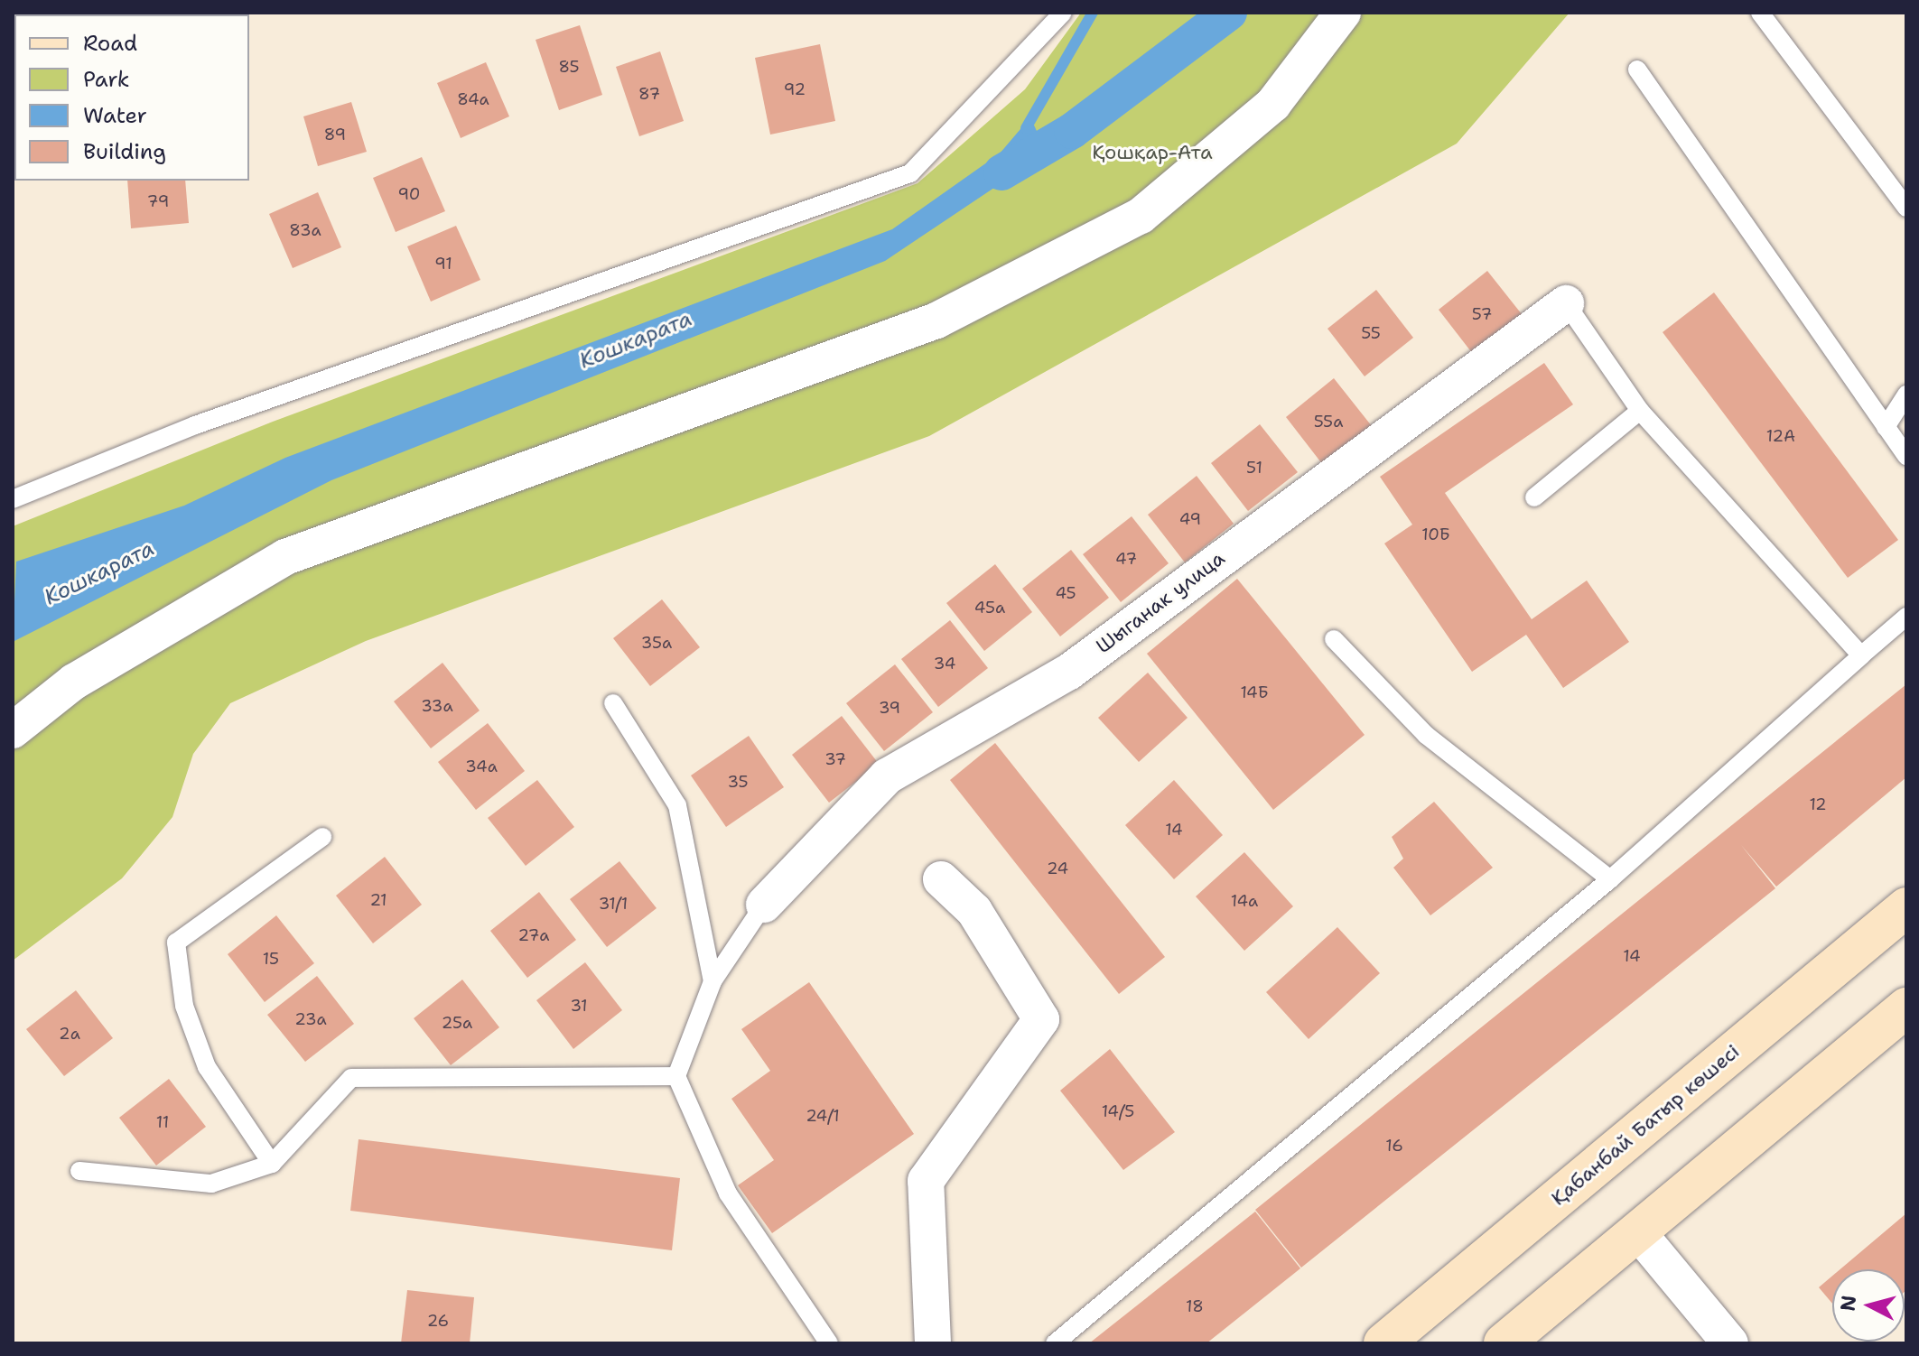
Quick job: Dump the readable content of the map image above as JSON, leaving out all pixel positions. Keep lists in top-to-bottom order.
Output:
{
  "streets": {
    "main road": ["Қабанбай Батыр көшесі"],
    "street": ["Шыганак улица"]
  },
  "water": ["Кошкарата"],
  "parks": ["Қошқар-Ата"],
  "house_numbers": [
    "85",
    "92",
    "87",
    "84а",
    "89",
    "90",
    "79",
    "83а",
    "91",
    "57",
    "55",
    "55а",
    "12А",
    "51",
    "49",
    "10Б",
    "47",
    "45",
    "45а",
    "35а",
    "34",
    "14Б",
    "33а",
    "39",
    "37",
    "34а",
    "35",
    "12",
    "14",
    "24",
    "21",
    "14а",
    "31/1",
    "27а",
    "14",
    "15",
    "31",
    "23а",
    "25а",
    "2а",
    "14/5",
    "24/1",
    "11",
    "16",
    "18",
    "26"
  ],
  "legend": [
    "Road",
    "Park",
    "Water",
    "Building"
  ],
  "north": "left"
}
